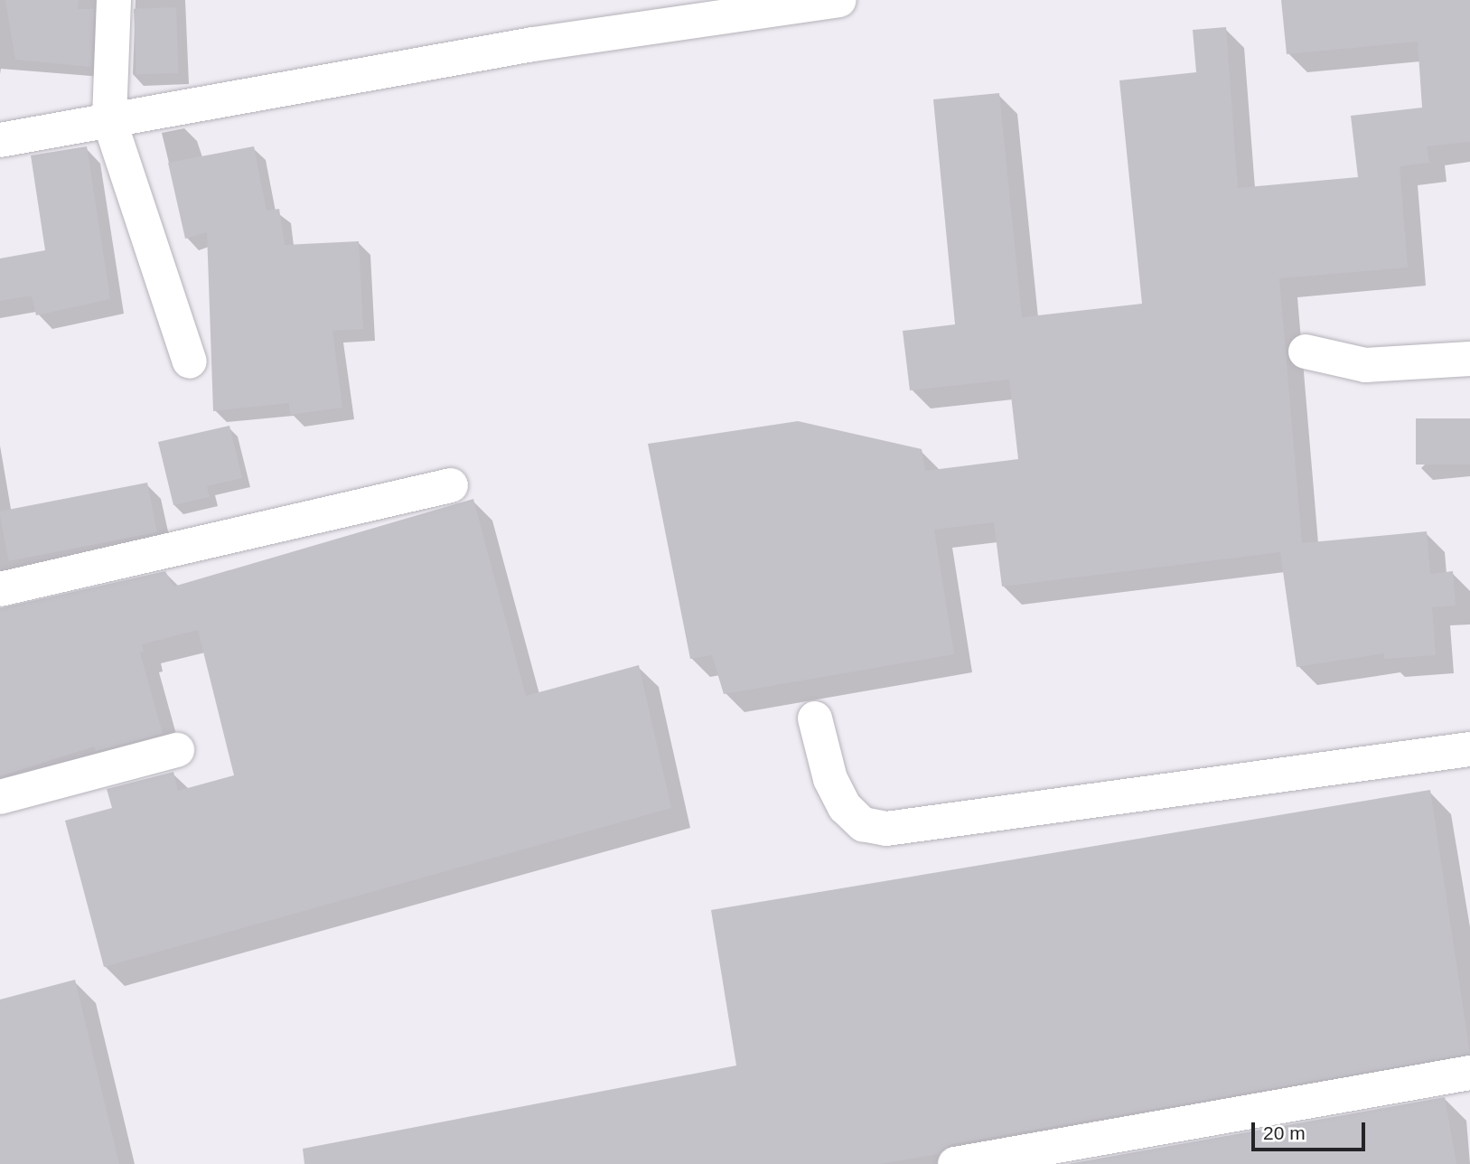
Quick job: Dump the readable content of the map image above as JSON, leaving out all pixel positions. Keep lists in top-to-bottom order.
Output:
{
  "scale_bar": "20 m"
}
